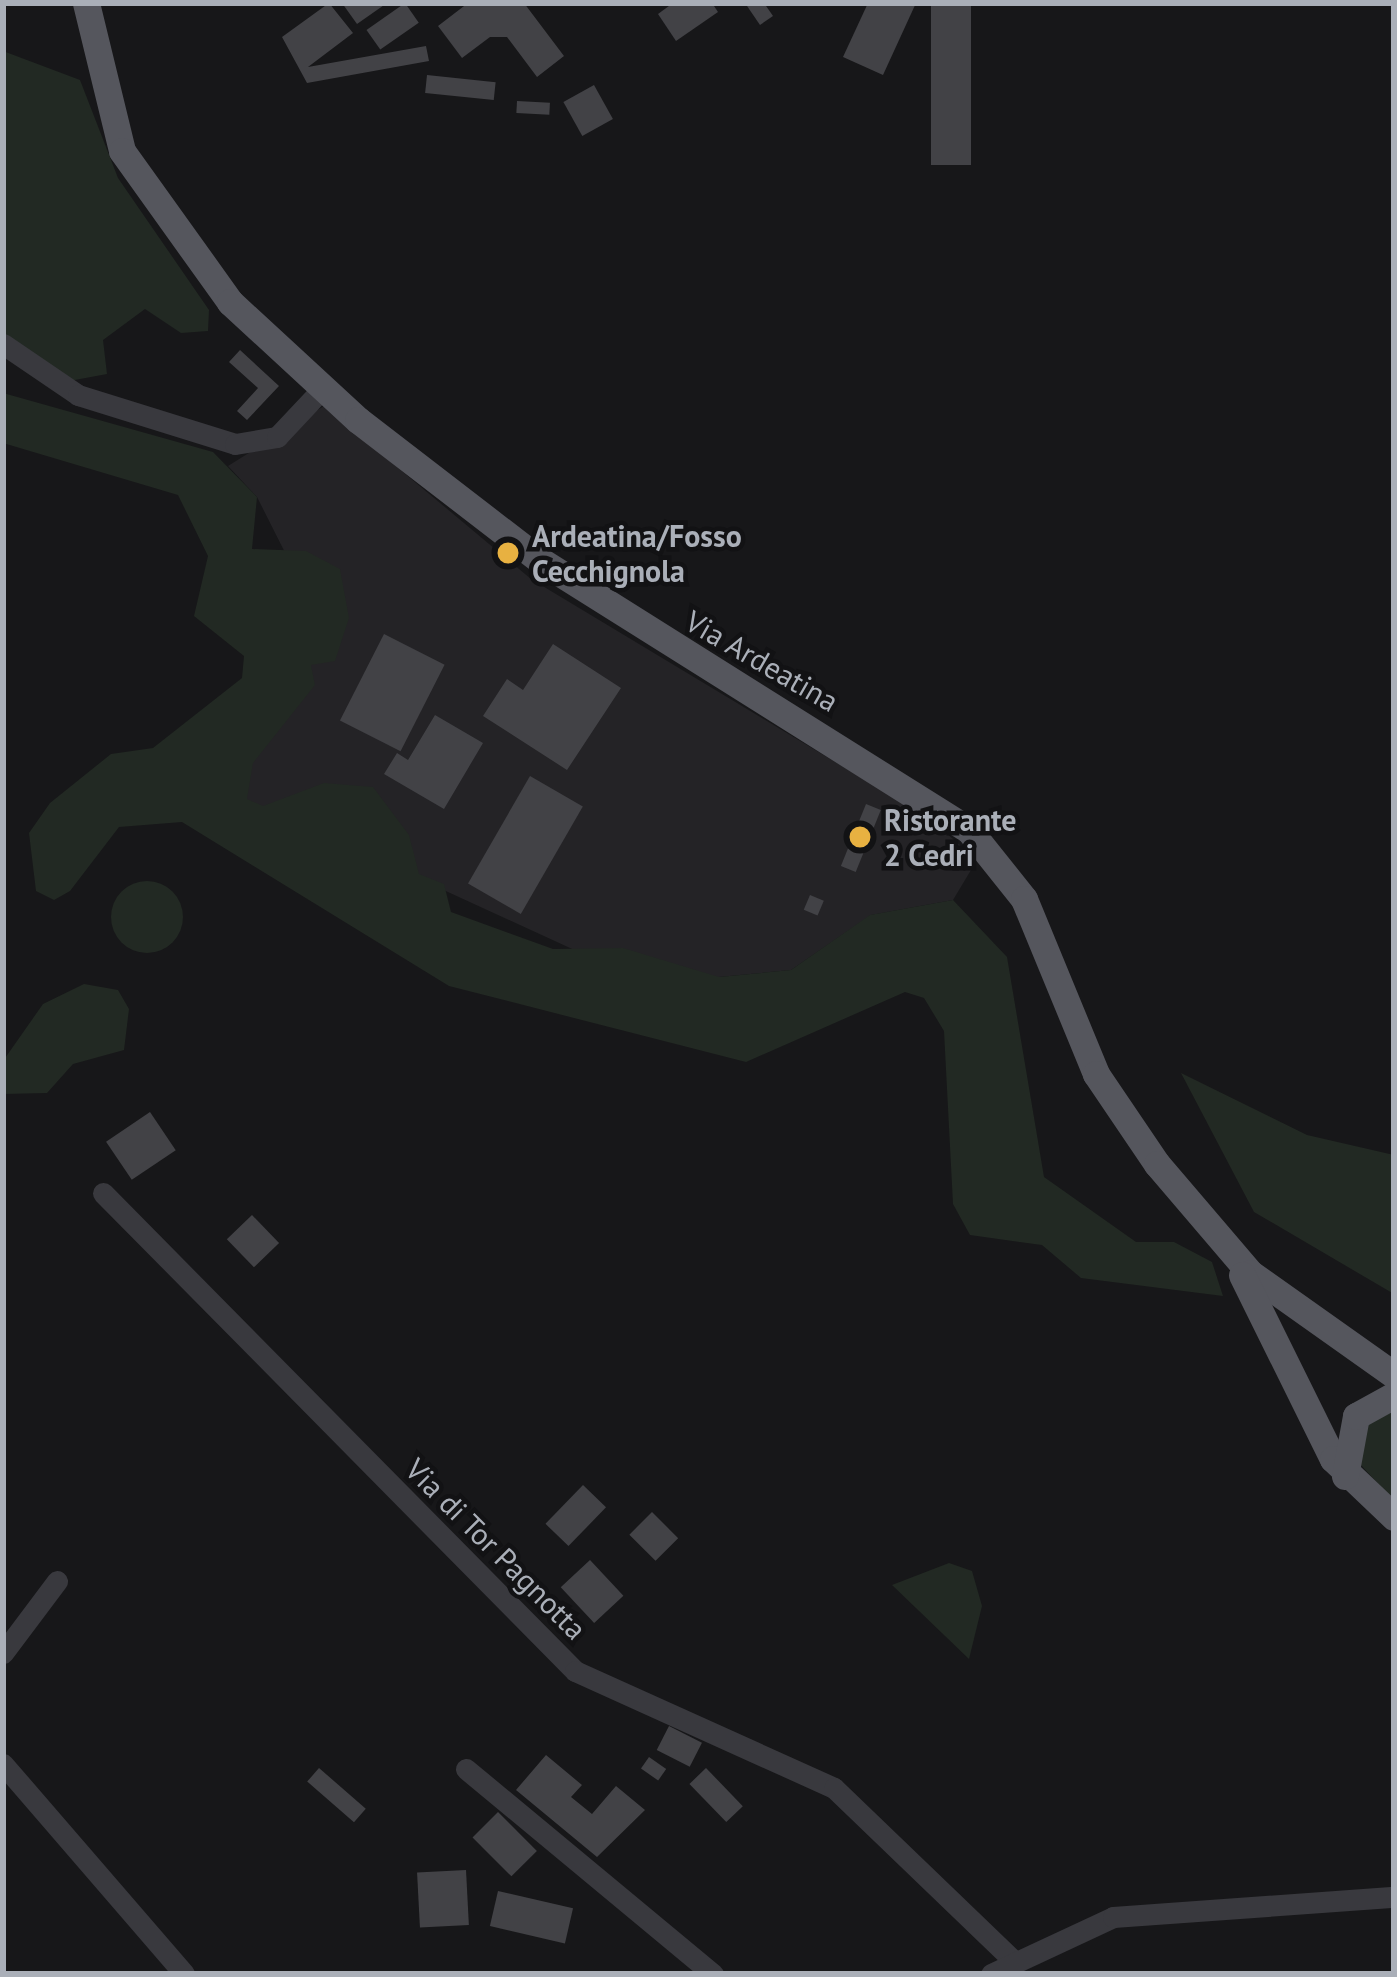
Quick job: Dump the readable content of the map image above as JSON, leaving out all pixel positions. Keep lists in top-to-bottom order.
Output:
{
  "streets": {
    "main road": ["Via Ardeatina"],
    "street": ["Via di Tor Pagnotta"]
  },
  "places": ["Ardeatina/Fosso Cecchignola", "Ristorante 2 Cedri"]
}
